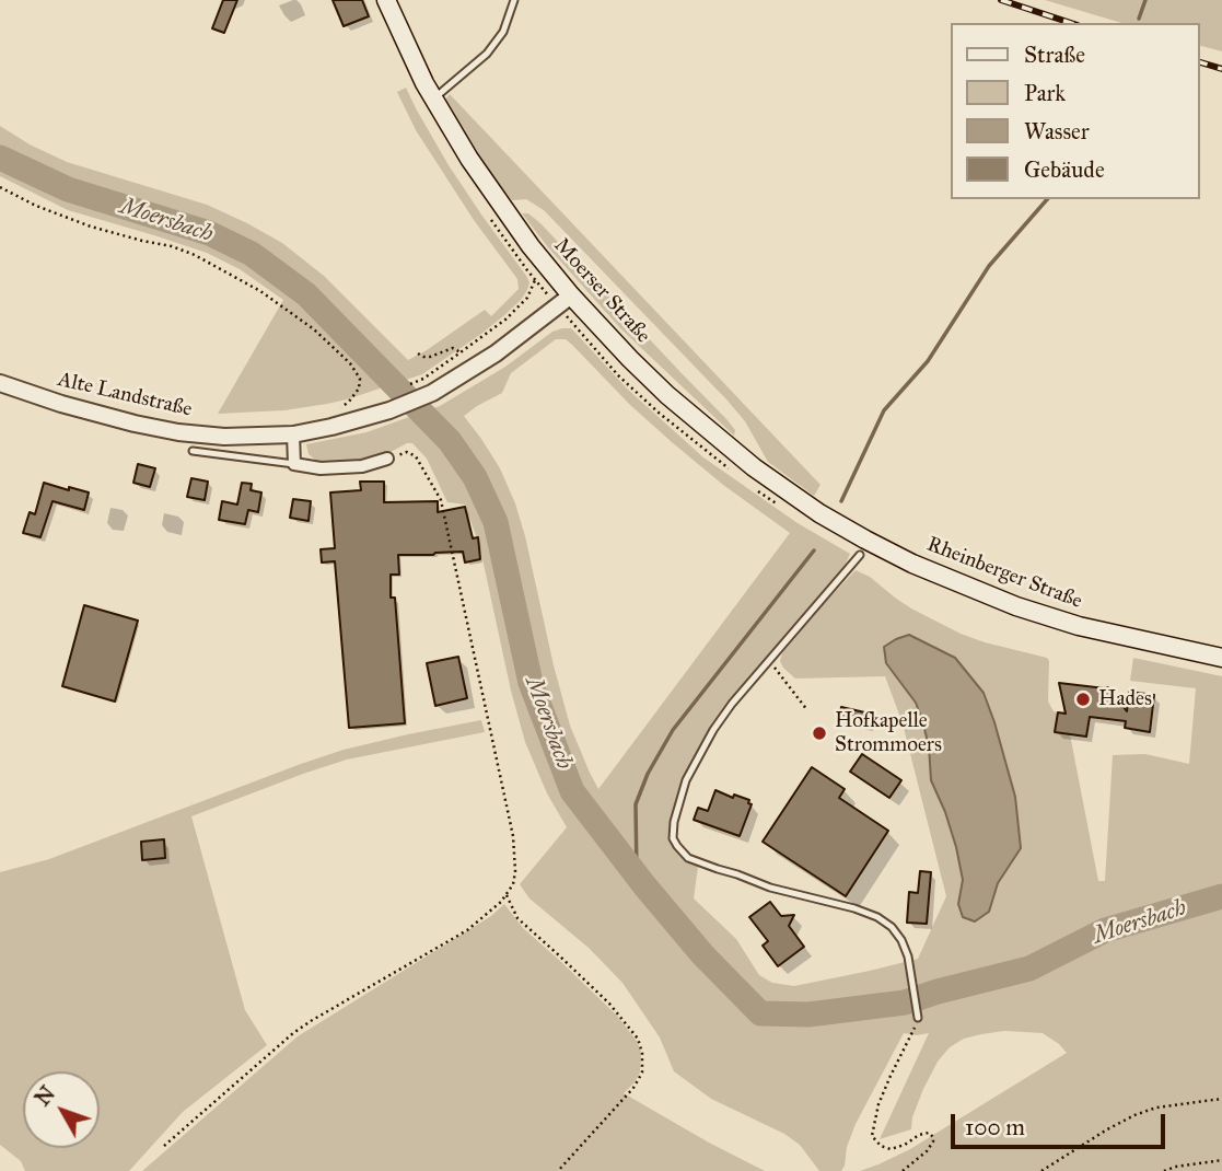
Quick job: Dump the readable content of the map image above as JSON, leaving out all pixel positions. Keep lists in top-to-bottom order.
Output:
{
  "streets": {
    "main road": ["Moerser Straße", "Rheinberger Straße"],
    "street": ["Alte Landstraße"]
  },
  "crossings": [
    ["Moerser Straße", "Alte Landstraße"],
    ["Moerser Straße", "Rheinberger Straße"]
  ],
  "water": ["Moersbach"],
  "places": ["Hades", "Hofkapelle Strommoers"],
  "legend": [
    "Straße",
    "Park",
    "Wasser",
    "Gebäude"
  ],
  "scale_bar": "100 m",
  "north": "top left"
}
